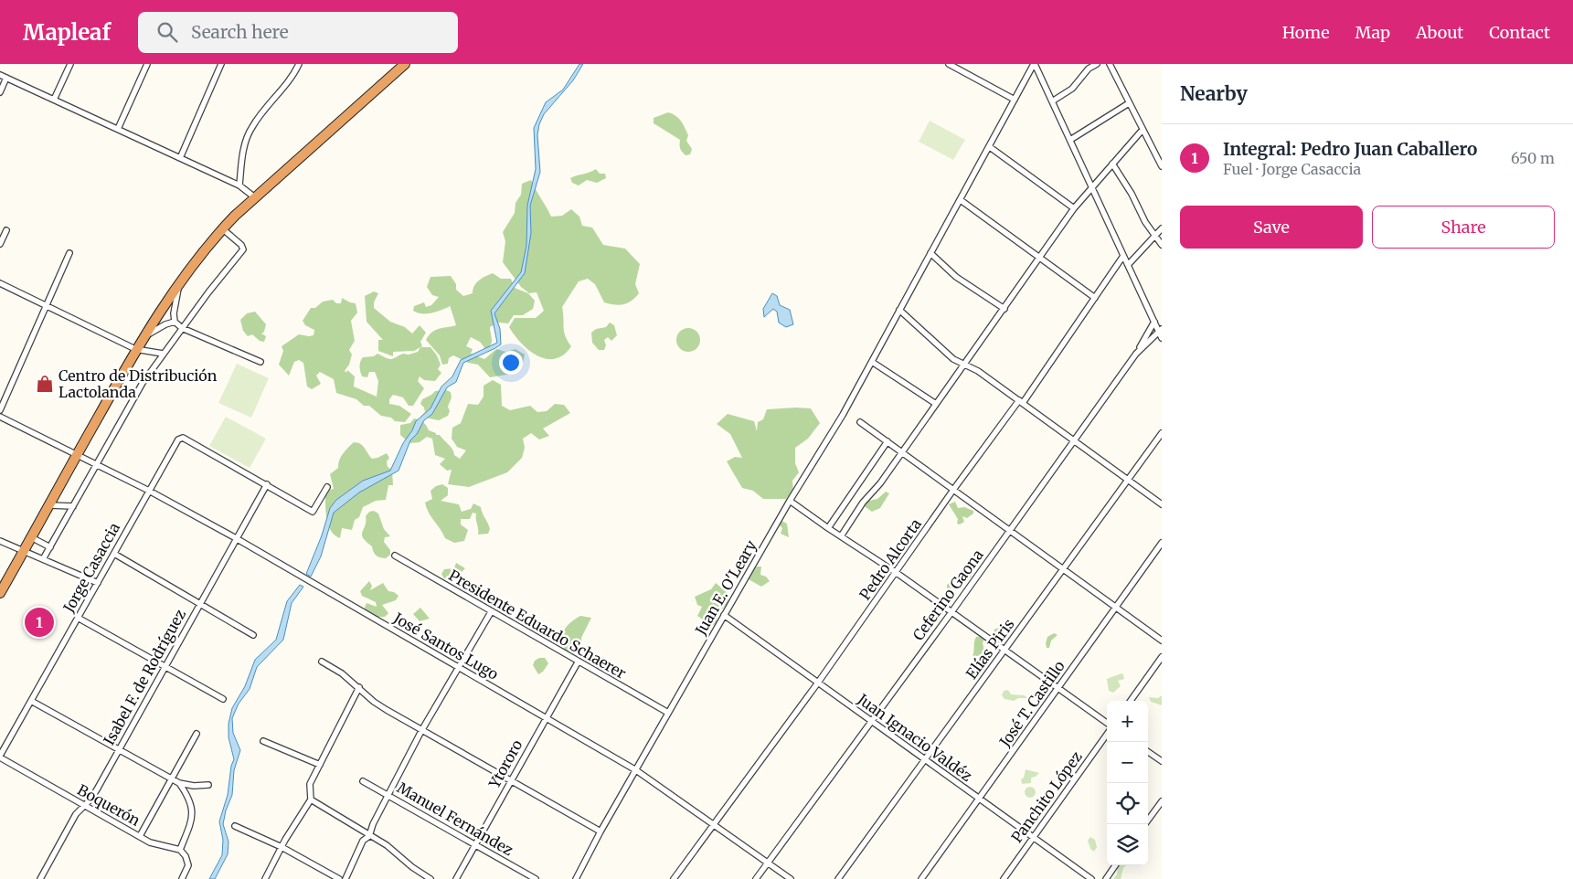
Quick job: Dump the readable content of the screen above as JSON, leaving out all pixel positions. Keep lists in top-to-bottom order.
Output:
{
  "streets": {
    "street": [
      "Pedro Alcorta",
      "Jorge Casaccia",
      "Juan E. O'Leary",
      "Ceferino Gaona",
      "Presidente Eduardo Schaerer",
      "José Santos Lugo",
      "Elías Piris",
      "Isabel F. de Rodríguez",
      "José T. Castillo",
      "Juan Ignacio Valdéz",
      "Ytororo",
      "Panchito López",
      "Boquerón",
      "Manuel Fernández"
    ]
  },
  "crossings": [
    ["Pedro Alcorta", "José Santos Lugo"],
    ["Pedro Alcorta", "Juan Ignacio Valdéz"],
    ["Jorge Casaccia", "José Santos Lugo"],
    ["Jorge Casaccia", "Isabel F. de Rodríguez"],
    ["Jorge Casaccia", "Boquerón"],
    ["Juan E. O'Leary", "Presidente Eduardo Schaerer"],
    ["Juan E. O'Leary", "José Santos Lugo"],
    ["Juan E. O'Leary", "Juan Ignacio Valdéz"],
    ["Ceferino Gaona", "José Santos Lugo"],
    ["Ceferino Gaona", "Juan Ignacio Valdéz"],
    ["Presidente Eduardo Schaerer", "Ytororo"],
    ["José Santos Lugo", "Isabel F. de Rodríguez"],
    ["José Santos Lugo", "Ytororo"],
    ["Elías Piris", "Juan Ignacio Valdéz"],
    ["Isabel F. de Rodríguez", "Boquerón"],
    ["José T. Castillo", "Juan Ignacio Valdéz"],
    ["Juan Ignacio Valdéz", "Panchito López"],
    ["Ytororo", "Manuel Fernández"]
  ],
  "places": {
    "shop": ["Centro de Distribución Lactolanda"]
  },
  "page": {
    "header": "Mapleaf",
    "search": "Search here",
    "nav": [
      "Home",
      "Map",
      "About",
      "Contact"
    ],
    "heading": "Nearby",
    "list": [
      {
        "mark": "1",
        "name": "Integral: Pedro Juan Caballero",
        "note": "Fuel · Jorge Casaccia",
        "value": "650 m"
      }
    ],
    "buttons": ["Save", "Share"],
    "pins": "1",
    "map_buttons": ["+", "−"]
  }
}
